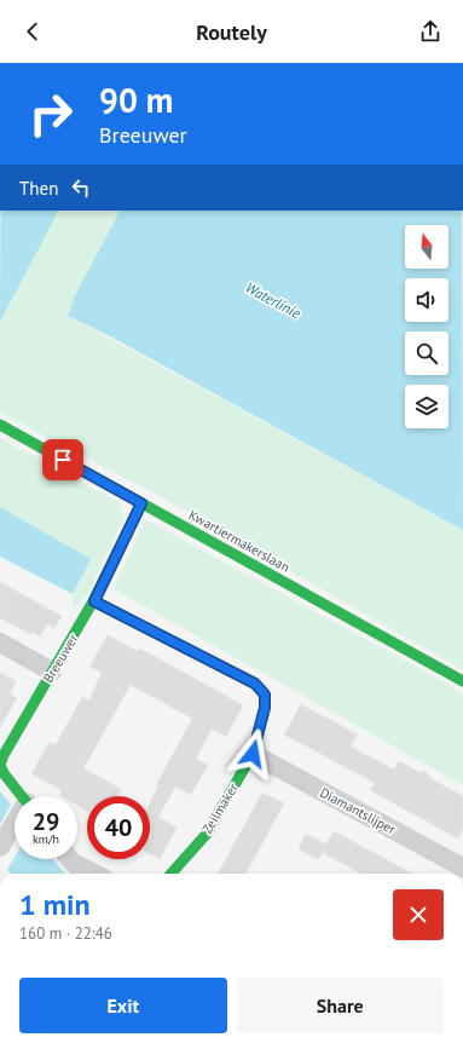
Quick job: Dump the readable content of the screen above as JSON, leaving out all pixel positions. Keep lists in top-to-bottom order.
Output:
{
  "streets": {
    "street": [
      "Kwartiermakerslaan",
      "Breeuwer",
      "Zeilmaker",
      "Diamantslijper"
    ]
  },
  "crossings": [
    ["Kwartiermakerslaan", "Breeuwer"],
    ["Breeuwer", "Zeilmaker"],
    ["Zeilmaker", "Diamantslijper"]
  ],
  "water": ["Waterlinie"],
  "north": "top",
  "page": {
    "header": "Routely",
    "turn": ["90 m", "Breeuwer"],
    "then": "Then",
    "speed": "29 km/h",
    "limit": "40",
    "heading": ["1 min", "160 m · 22:46"],
    "buttons": ["Exit", "Share"]
  }
}
